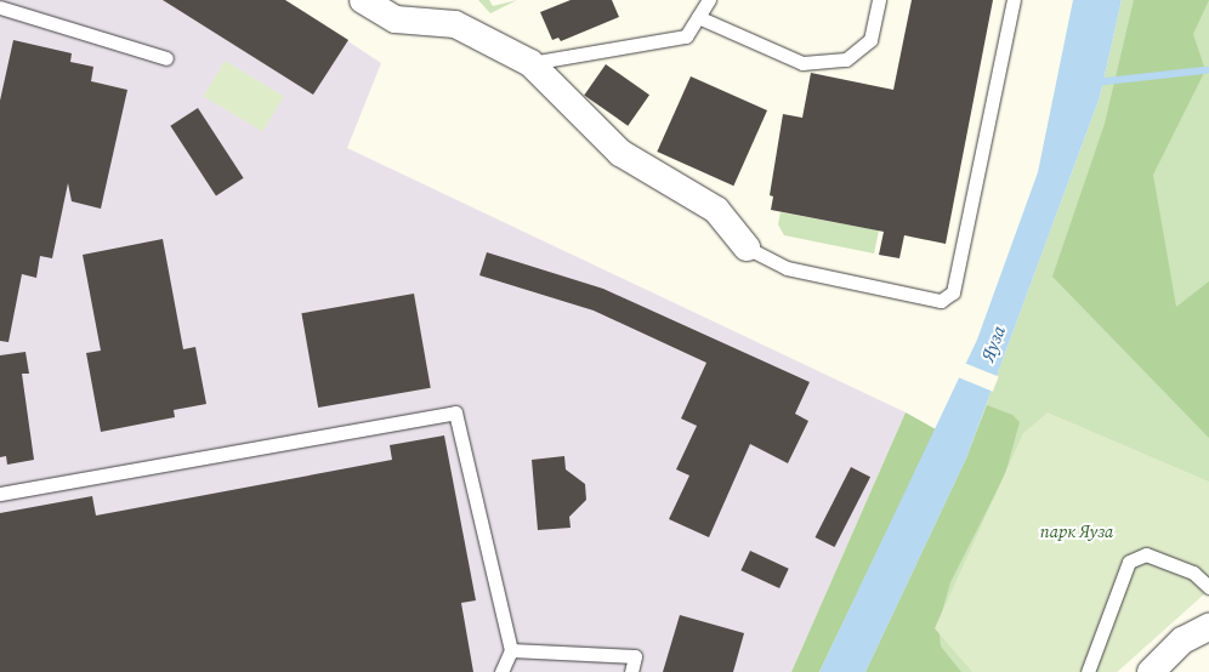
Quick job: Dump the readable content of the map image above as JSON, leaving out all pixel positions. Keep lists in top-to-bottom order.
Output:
{
  "water": ["Яуза"],
  "parks": ["парк Яуза"]
}
